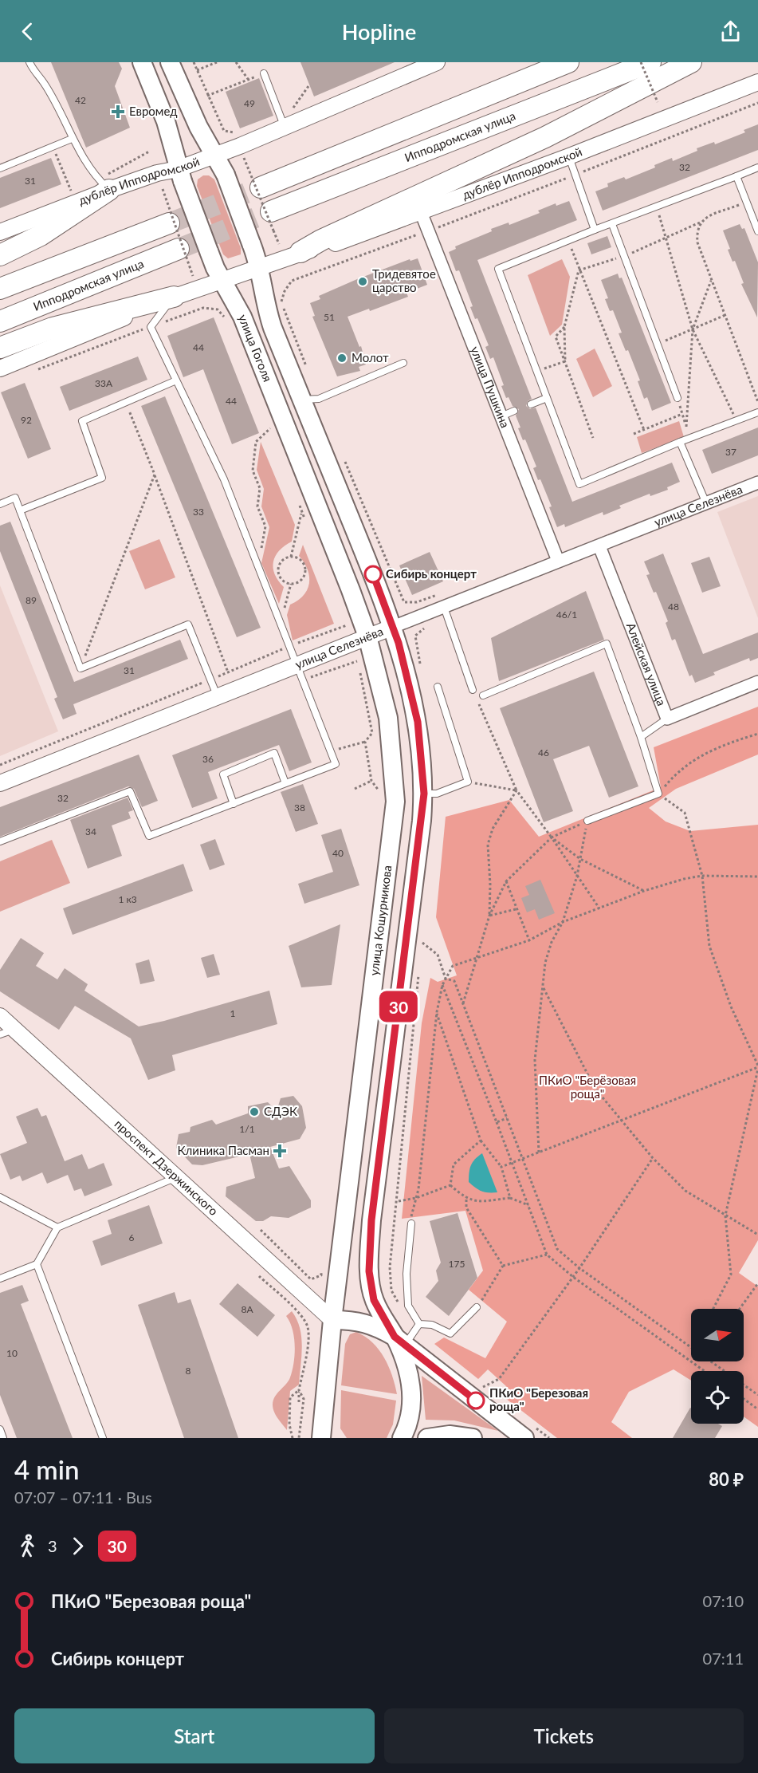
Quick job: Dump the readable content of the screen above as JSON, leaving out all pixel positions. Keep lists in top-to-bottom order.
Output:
{
  "streets": {
    "highway": ["Ипподромская улица"],
    "main road": ["улица Гоголя", "улица Кошурникова"],
    "street": [
      "дублёр Ипподромской",
      "улица Пушкина",
      "улица Селезнёва",
      "Алейская улица",
      "проспект Дзержинского"
    ]
  },
  "crossings": [
    ["дублёр Ипподромской", "улица Гоголя"],
    ["дублёр Ипподромской", "улица Пушкина"],
    ["улица Гоголя", "улица Селезнёва"],
    ["улица Гоголя", "улица Кошурникова"],
    ["улица Пушкина", "улица Селезнёва"],
    ["улица Селезнёва", "Алейская улица"],
    ["улица Селезнёва", "улица Кошурникова"],
    ["улица Кошурникова", "проспект Дзержинского"]
  ],
  "parks": ["ПКиО \"Берёзовая роща\""],
  "places": {
    "health": ["Евромед", "Клиника Пасман"],
    "other": [
      "Тридевятое царство",
      "Молот",
      "Сибирь концерт",
      "СДЭК",
      "ПКиО \"Березовая роща\""
    ]
  },
  "lines": ["bus line 30"],
  "house_numbers": [
    "42",
    "49",
    "32",
    "31",
    "51",
    "44",
    "33А",
    "44",
    "92",
    "37",
    "33",
    "89",
    "48",
    "46/1",
    "31",
    "46",
    "36",
    "32",
    "38",
    "34",
    "40",
    "1 к3",
    "1",
    "1/1",
    "6",
    "175",
    "8А",
    "10",
    "8"
  ],
  "north": "right",
  "page": {
    "header": "Hopline",
    "on_map": "30",
    "heading": ["4 min", "07:07 – 07:11 · Bus", "80 ₽"],
    "legs": ["3", "30"],
    "list": [
      {
        "name": "ПКиО \"Березовая роща\"",
        "value": "07:10"
      },
      {
        "name": "Сибирь концерт",
        "value": "07:11"
      }
    ],
    "buttons": ["Start", "Tickets"]
  }
}
